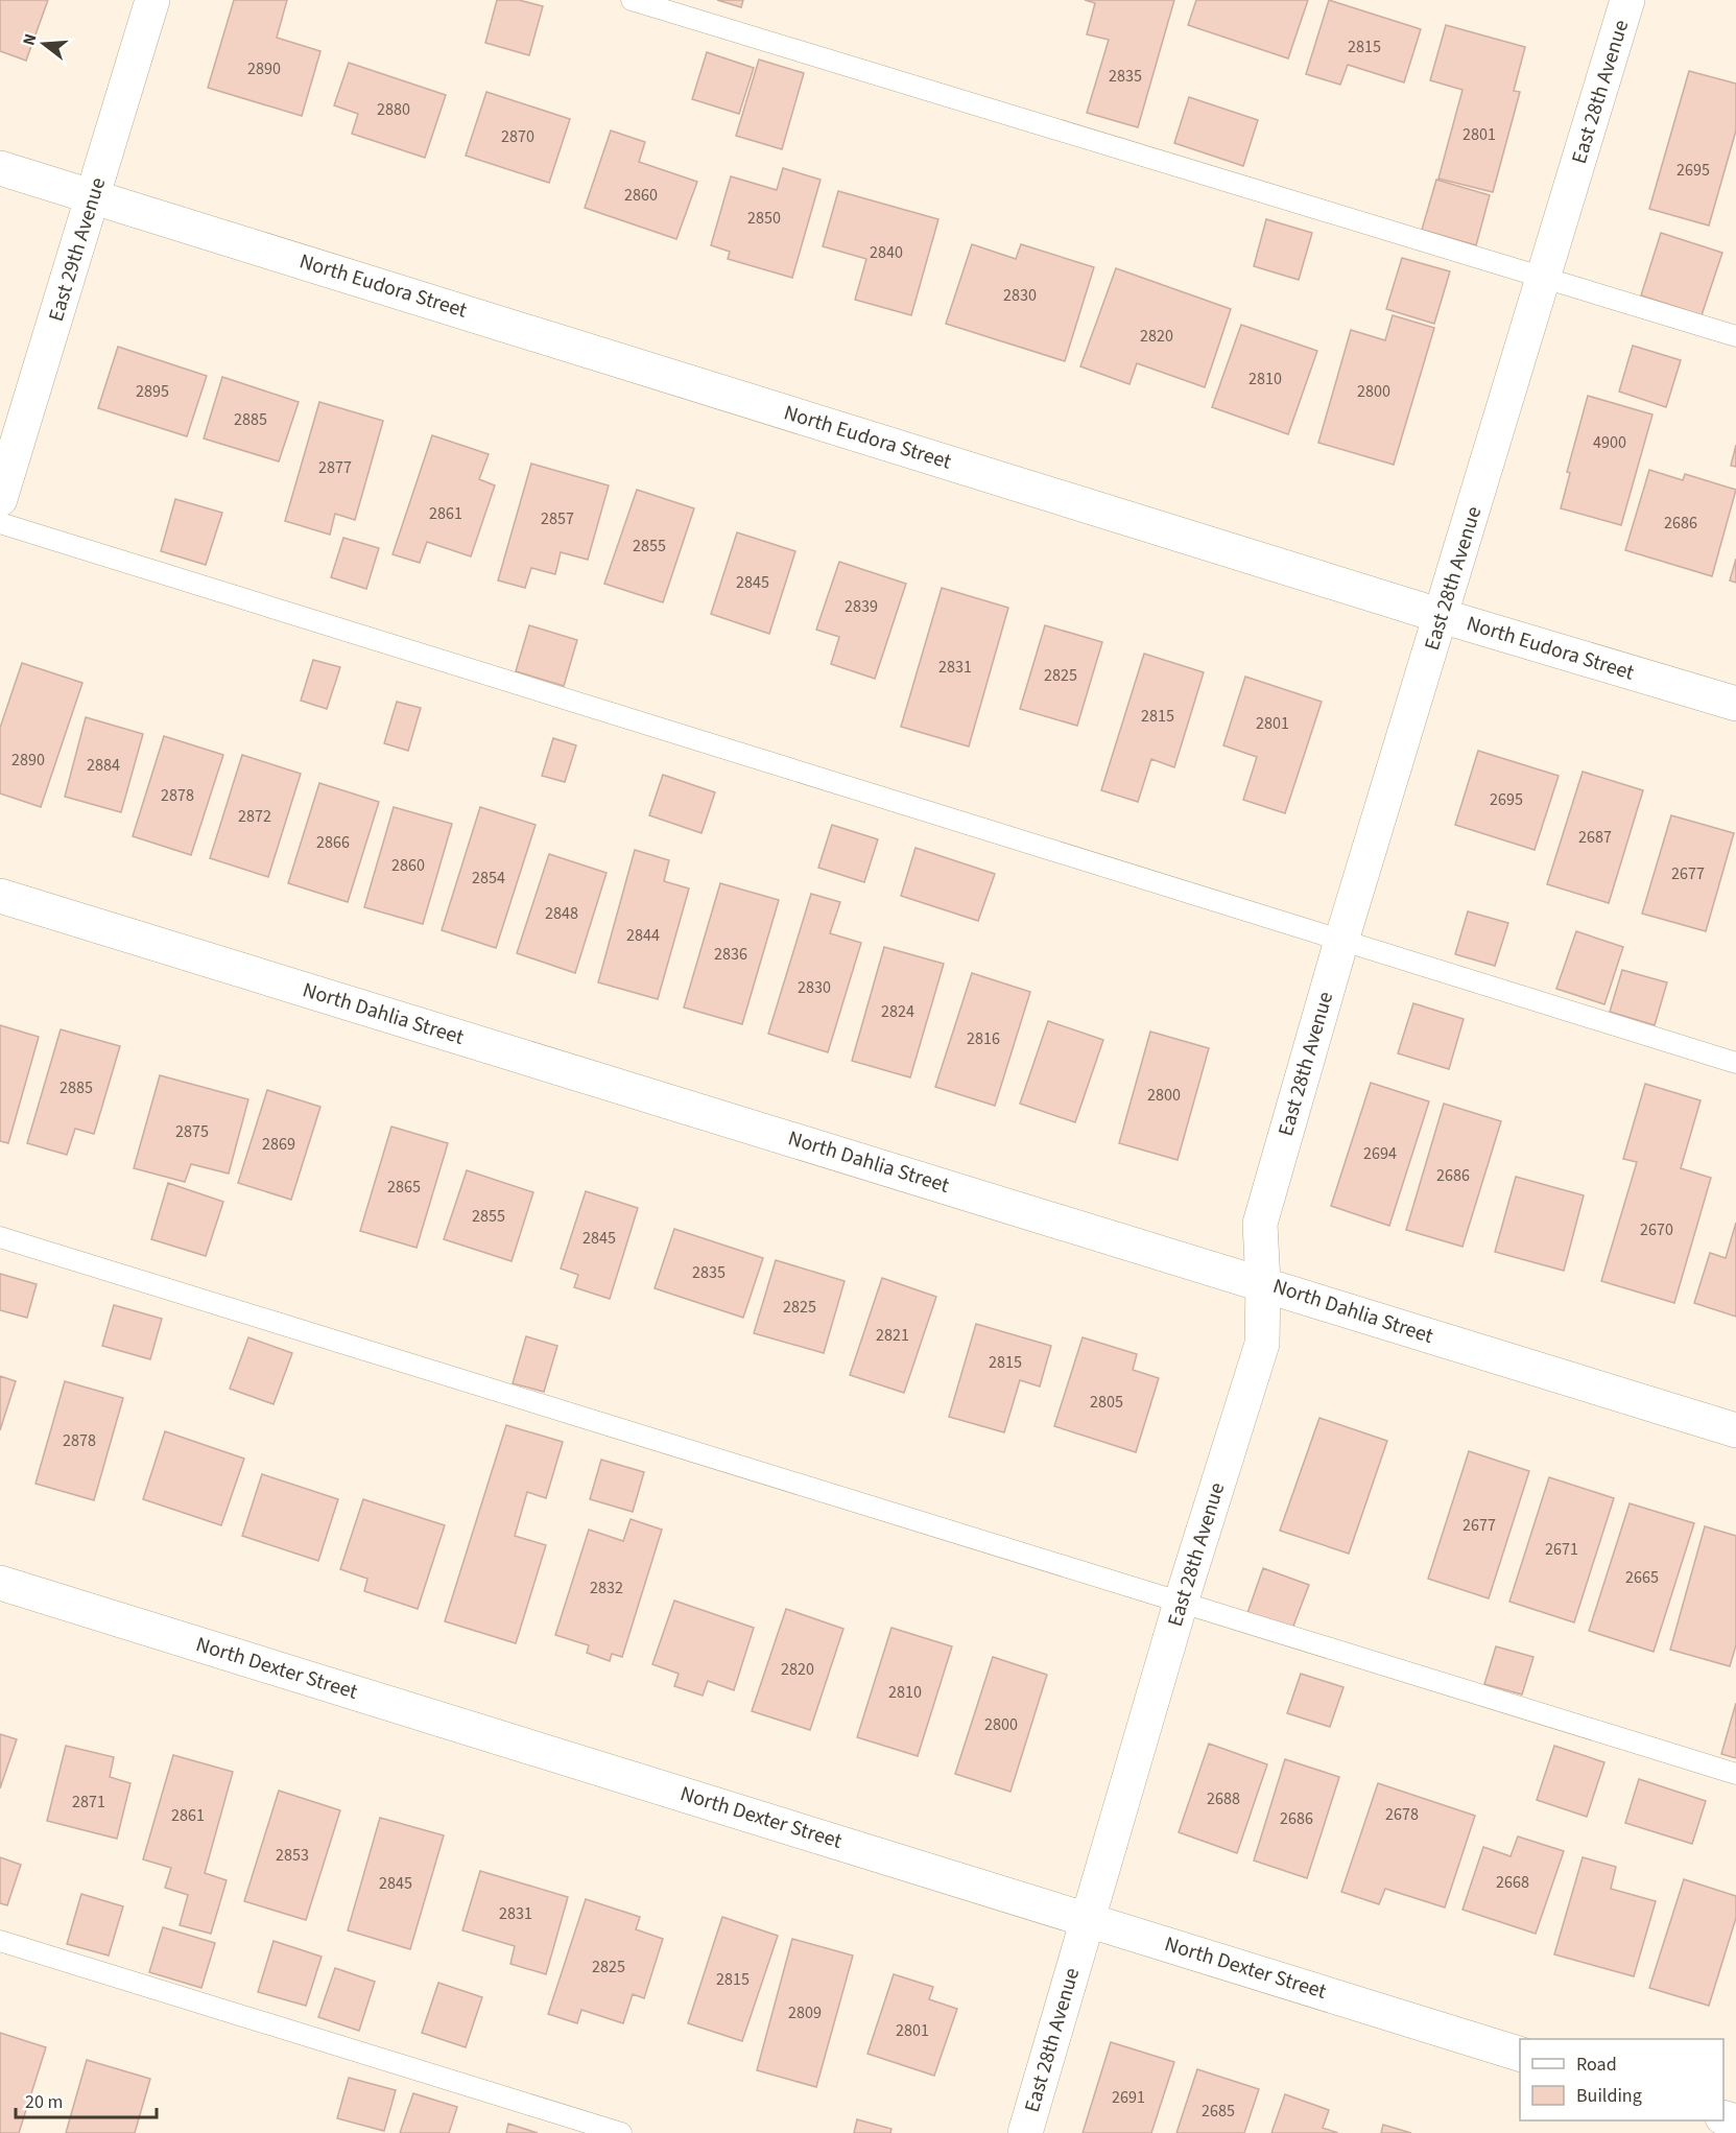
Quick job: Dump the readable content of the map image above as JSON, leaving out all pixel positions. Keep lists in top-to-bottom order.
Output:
{
  "streets": {
    "street": [
      "East 28th Avenue",
      "East 29th Avenue",
      "North Eudora Street",
      "North Dahlia Street",
      "North Dexter Street"
    ]
  },
  "crossings": [
    ["East 28th Avenue", "North Eudora Street"],
    ["East 28th Avenue", "North Dahlia Street"],
    ["East 28th Avenue", "North Dexter Street"],
    ["East 29th Avenue", "North Eudora Street"]
  ],
  "house_numbers": [
    "2815",
    "2890",
    "2835",
    "2880",
    "2801",
    "2870",
    "2695",
    "2860",
    "2850",
    "2840",
    "2830",
    "2820",
    "2810",
    "2895",
    "2800",
    "2885",
    "4900",
    "2877",
    "2861",
    "2857",
    "2686",
    "2855",
    "2845",
    "2839",
    "2831",
    "2825",
    "2815",
    "2801",
    "2890",
    "2884",
    "2878",
    "2695",
    "2872",
    "2687",
    "2866",
    "2860",
    "2677",
    "2854",
    "2848",
    "2844",
    "2836",
    "2830",
    "2824",
    "2816",
    "2885",
    "2800",
    "2875",
    "2869",
    "2694",
    "2686",
    "2865",
    "2855",
    "2670",
    "2845",
    "2835",
    "2825",
    "2821",
    "2815",
    "2805",
    "2878",
    "2677",
    "2671",
    "2665",
    "2832",
    "2820",
    "2810",
    "2800",
    "2688",
    "2871",
    "2678",
    "2861",
    "2686",
    "2853",
    "2668",
    "2845",
    "2831",
    "2825",
    "2815",
    "2809",
    "2801",
    "2691",
    "2685"
  ],
  "legend": ["Road", "Building"],
  "scale_bar": "20 m",
  "north": "left"
}
